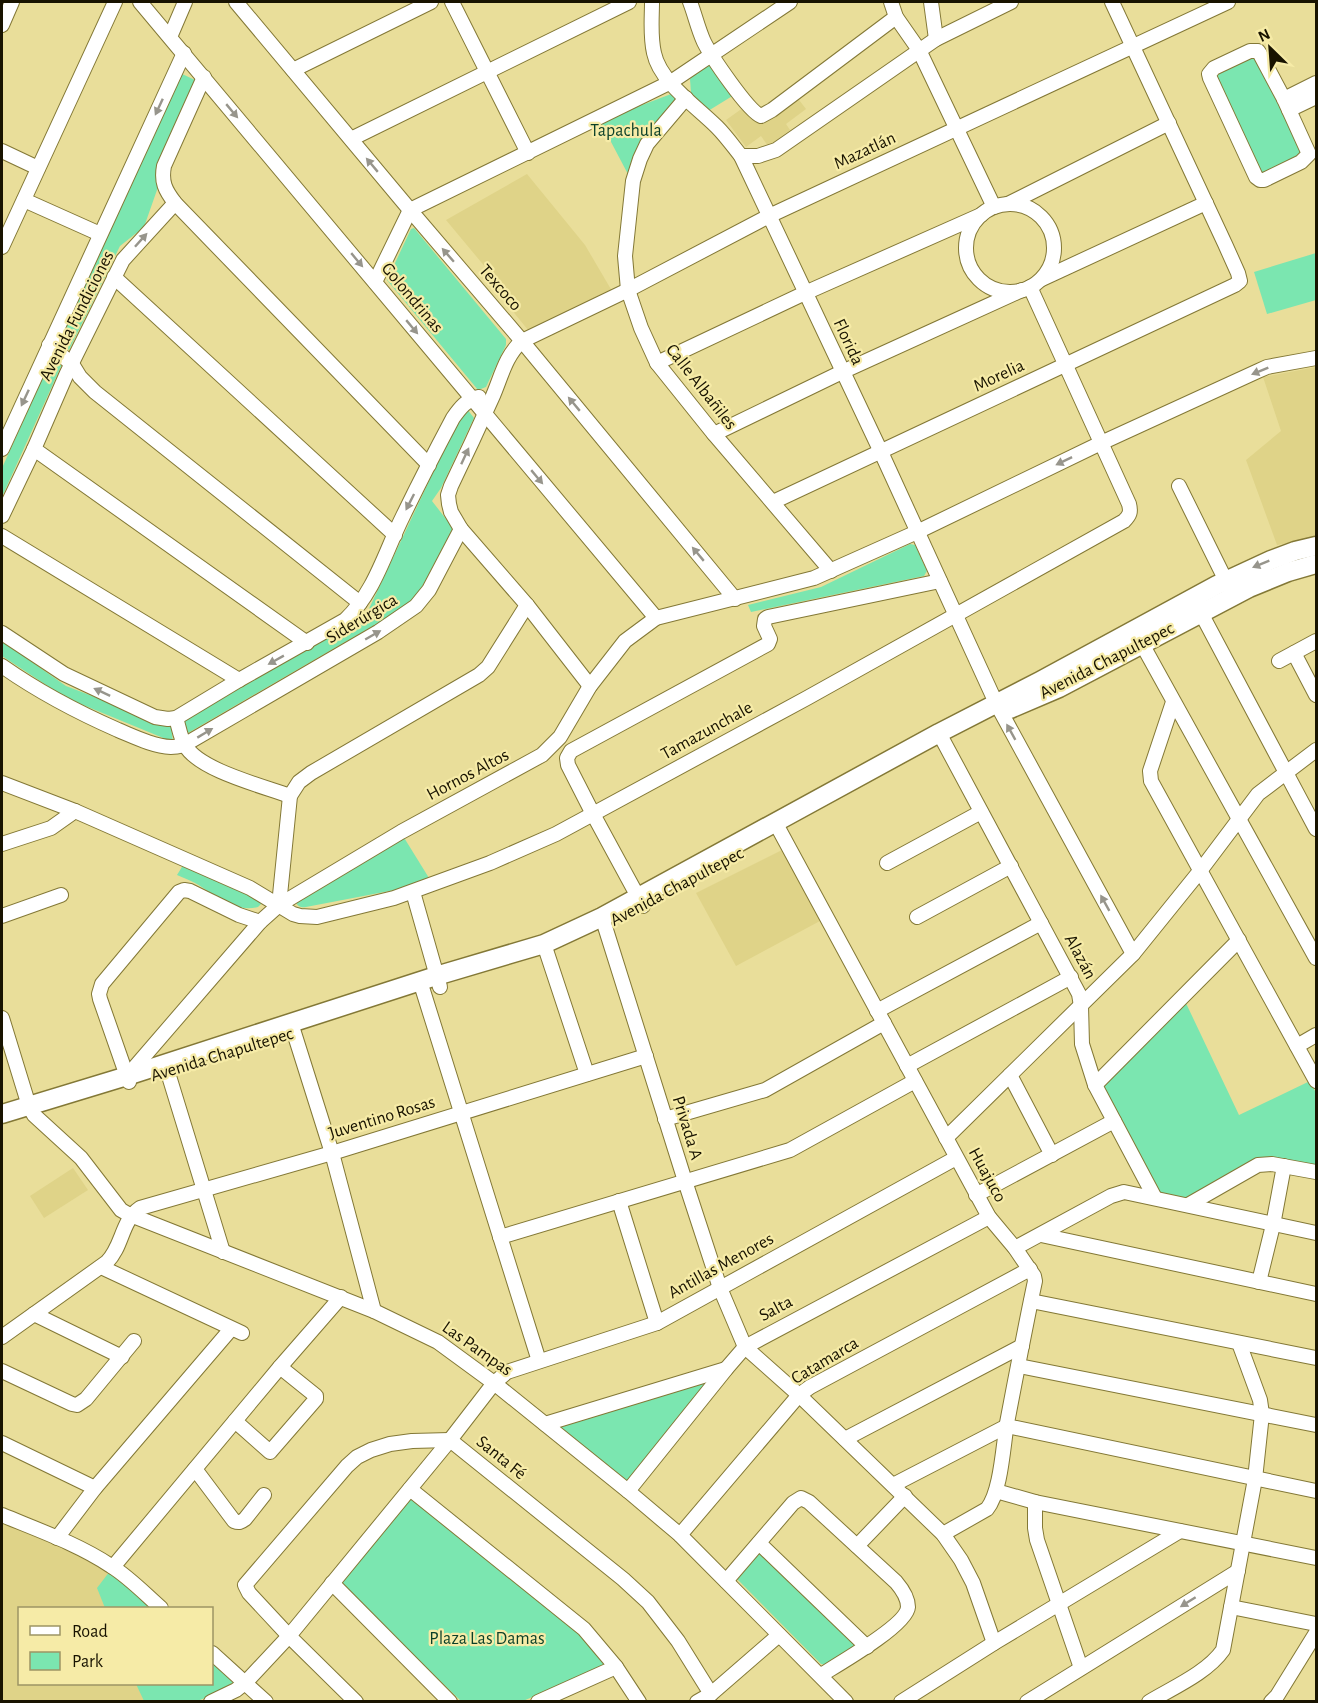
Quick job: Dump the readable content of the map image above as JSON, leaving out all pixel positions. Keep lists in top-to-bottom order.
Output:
{
  "streets": {
    "main road": ["Avenida Chapultepec"],
    "street": [
      "Mazatlán",
      "Texcoco",
      "Golondrinas",
      "Avenida Fundiciones",
      "Florida",
      "Morelia",
      "Calle Albañiles",
      "Siderúrgica",
      "Tamazunchale",
      "Hornos Altos",
      "Alazán",
      "Juventino Rosas",
      "Privada A",
      "Huajuco",
      "Antillas Menores",
      "Salta",
      "Las Pampas",
      "Catamarca",
      "Santa Fé"
    ]
  },
  "crossings": [
    ["Mazatlán", "Texcoco"],
    ["Mazatlán", "Florida"],
    ["Mazatlán", "Calle Albañiles"],
    ["Texcoco", "Hornos Altos"],
    ["Golondrinas", "Avenida Fundiciones"],
    ["Golondrinas", "Siderúrgica"],
    ["Golondrinas", "Hornos Altos"],
    ["Florida", "Morelia"],
    ["Florida", "Calle Albañiles"],
    ["Florida", "Avenida Chapultepec"],
    ["Florida", "Tamazunchale"],
    ["Florida", "Hornos Altos"],
    ["Morelia", "Calle Albañiles"],
    ["Calle Albañiles", "Hornos Altos"],
    ["Avenida Chapultepec", "Hornos Altos"],
    ["Avenida Chapultepec", "Alazán"],
    ["Avenida Chapultepec", "Privada A"],
    ["Avenida Chapultepec", "Huajuco"],
    ["Avenida Chapultepec", "Las Pampas"],
    ["Tamazunchale", "Hornos Altos"],
    ["Juventino Rosas", "Privada A"],
    ["Juventino Rosas", "Las Pampas"],
    ["Privada A", "Antillas Menores"],
    ["Privada A", "Salta"],
    ["Huajuco", "Antillas Menores"],
    ["Huajuco", "Salta"],
    ["Huajuco", "Catamarca"],
    ["Antillas Menores", "Las Pampas"],
    ["Salta", "Las Pampas"],
    ["Las Pampas", "Catamarca"]
  ],
  "one_way": ["Texcoco"],
  "parks": ["Tapachula", "Plaza Las Damas"],
  "legend": ["Road", "Park"],
  "north": "top left"
}
